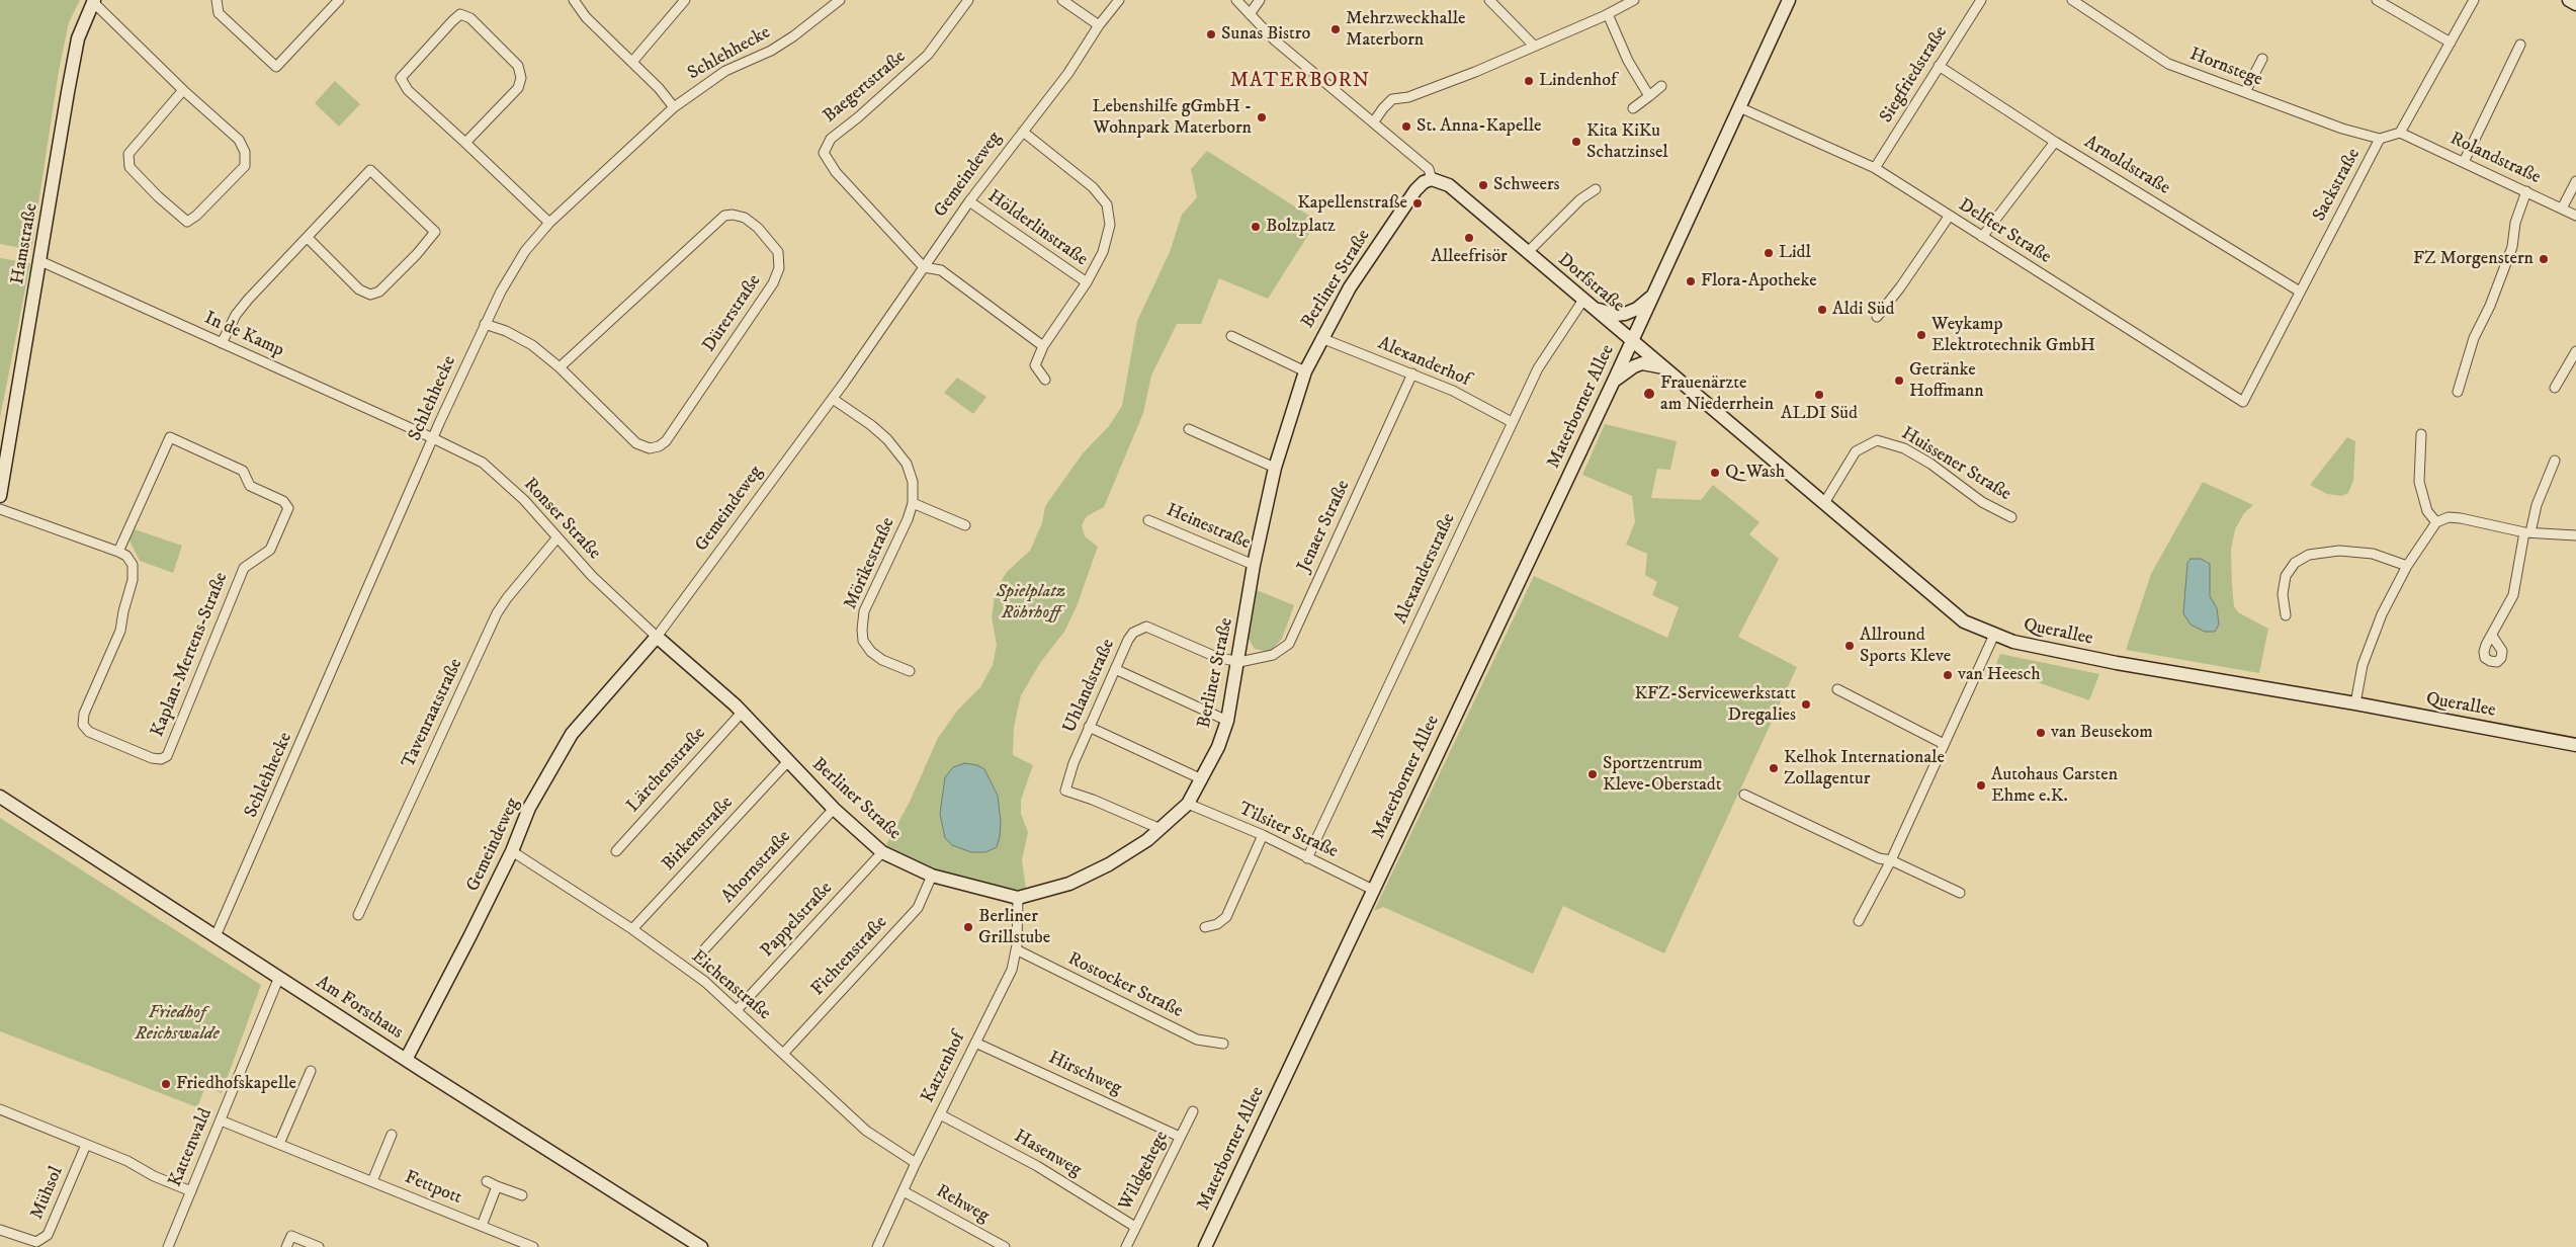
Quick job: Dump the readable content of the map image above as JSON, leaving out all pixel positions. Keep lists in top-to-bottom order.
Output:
{
  "streets": {
    "street": [
      "Schlehhecke",
      "Hornstege",
      "Siegfriedstraße",
      "Baegertstraße",
      "Rolandstraße",
      "Arnoldstraße",
      "Gemeindeweg",
      "Sackstraße",
      "Hölderlinstraße",
      "Delfter Straße",
      "Hamstraße",
      "Berliner Straße",
      "Dorfstraße",
      "Dürerstraße",
      "In de Kamp",
      "Alexanderhof",
      "Materborner Allee",
      "Huissener Straße",
      "Ronser Straße",
      "Jenaer Straße",
      "Heinestraße",
      "Mörikestraße",
      "Alexanderstraße",
      "Querallee",
      "Kaplan-Mertens-Straße",
      "Uhlandstraße",
      "Tavenraatstraße",
      "Lärchenstraße",
      "Tilsiter Straße",
      "Birkenstraße",
      "Ahornstraße",
      "Pappelstraße",
      "Fichtenstraße",
      "Eichenstraße",
      "Rostocker Straße",
      "Am Forsthaus",
      "Katzenhof",
      "Hirschweg",
      "Kattenwald",
      "Hasenweg",
      "Wildgehege",
      "Fettpott",
      "Mühsol",
      "Rehweg"
    ]
  },
  "crossings": [
    ["Schlehhecke", "Dürerstraße"],
    ["Schlehhecke", "In de Kamp"],
    ["Schlehhecke", "Ronser Straße"],
    ["Schlehhecke", "Am Forsthaus"],
    ["Hornstege", "Sackstraße"],
    ["Siegfriedstraße", "Arnoldstraße"],
    ["Siegfriedstraße", "Delfter Straße"],
    ["Baegertstraße", "Gemeindeweg"],
    ["Rolandstraße", "Sackstraße"],
    ["Arnoldstraße", "Sackstraße"],
    ["Gemeindeweg", "Hölderlinstraße"],
    ["Gemeindeweg", "Berliner Straße"],
    ["Gemeindeweg", "Ronser Straße"],
    ["Gemeindeweg", "Mörikestraße"],
    ["Gemeindeweg", "Eichenstraße"],
    ["Gemeindeweg", "Am Forsthaus"],
    ["Sackstraße", "Delfter Straße"],
    ["Delfter Straße", "Materborner Allee"],
    ["Hamstraße", "In de Kamp"],
    ["Berliner Straße", "Dorfstraße"],
    ["Berliner Straße", "Alexanderhof"],
    ["Berliner Straße", "Ronser Straße"],
    ["Berliner Straße", "Jenaer Straße"],
    ["Berliner Straße", "Heinestraße"],
    ["Berliner Straße", "Uhlandstraße"],
    ["Berliner Straße", "Lärchenstraße"],
    ["Berliner Straße", "Tilsiter Straße"],
    ["Berliner Straße", "Birkenstraße"],
    ["Berliner Straße", "Ahornstraße"],
    ["Berliner Straße", "Pappelstraße"],
    ["Berliner Straße", "Fichtenstraße"],
    ["Berliner Straße", "Katzenhof"],
    ["Dorfstraße", "Materborner Allee"],
    ["Dorfstraße", "Alexanderstraße"],
    ["Dorfstraße", "Querallee"],
    ["In de Kamp", "Ronser Straße"],
    ["Alexanderhof", "Jenaer Straße"],
    ["Alexanderhof", "Alexanderstraße"],
    ["Materborner Allee", "Querallee"],
    ["Materborner Allee", "Tilsiter Straße"],
    ["Huissener Straße", "Querallee"],
    ["Ronser Straße", "Tavenraatstraße"],
    ["Jenaer Straße", "Uhlandstraße"],
    ["Alexanderstraße", "Tilsiter Straße"],
    ["Birkenstraße", "Eichenstraße"],
    ["Pappelstraße", "Eichenstraße"],
    ["Fichtenstraße", "Eichenstraße"],
    ["Eichenstraße", "Katzenhof"],
    ["Rostocker Straße", "Katzenhof"],
    ["Am Forsthaus", "Kattenwald"],
    ["Katzenhof", "Hirschweg"],
    ["Katzenhof", "Hasenweg"],
    ["Katzenhof", "Rehweg"],
    ["Hirschweg", "Wildgehege"],
    ["Kattenwald", "Fettpott"],
    ["Hasenweg", "Wildgehege"]
  ],
  "districts": ["MATERBORN"],
  "parks": ["Spielplatz Röhrhoff", "Friedhof Reichswalde"],
  "places": [
    "Mehrzweckhalle Materborn",
    "Sunas Bistro",
    "Lindenhof",
    "Lebenshilfe gGmbH - Wohnpark Materborn",
    "St. Anna-Kapelle",
    "Kita KiKu Schatzinsel",
    "Schweers",
    "Kapellenstraße",
    "Bolzplatz",
    "Alleefrisör",
    "Lidl",
    "FZ Morgenstern",
    "Flora-Apotheke",
    "Aldi Süd",
    "Weykamp Elektrotechnik GmbH",
    "Getränke Hoffmann",
    "Frauenärzte am Niederrhein",
    "ALDI Süd",
    "Q-Wash",
    "Allround Sports Kleve",
    "van Heesch",
    "KFZ-Servicewerkstatt Dregalies",
    "van Beusekom",
    "Kelhok Internationale Zollagentur",
    "Sportzentrum Kleve-Oberstadt",
    "Autohaus Carsten Ehme e.K.",
    "Berliner Grillstube",
    "Friedhofskapelle"
  ]
}
